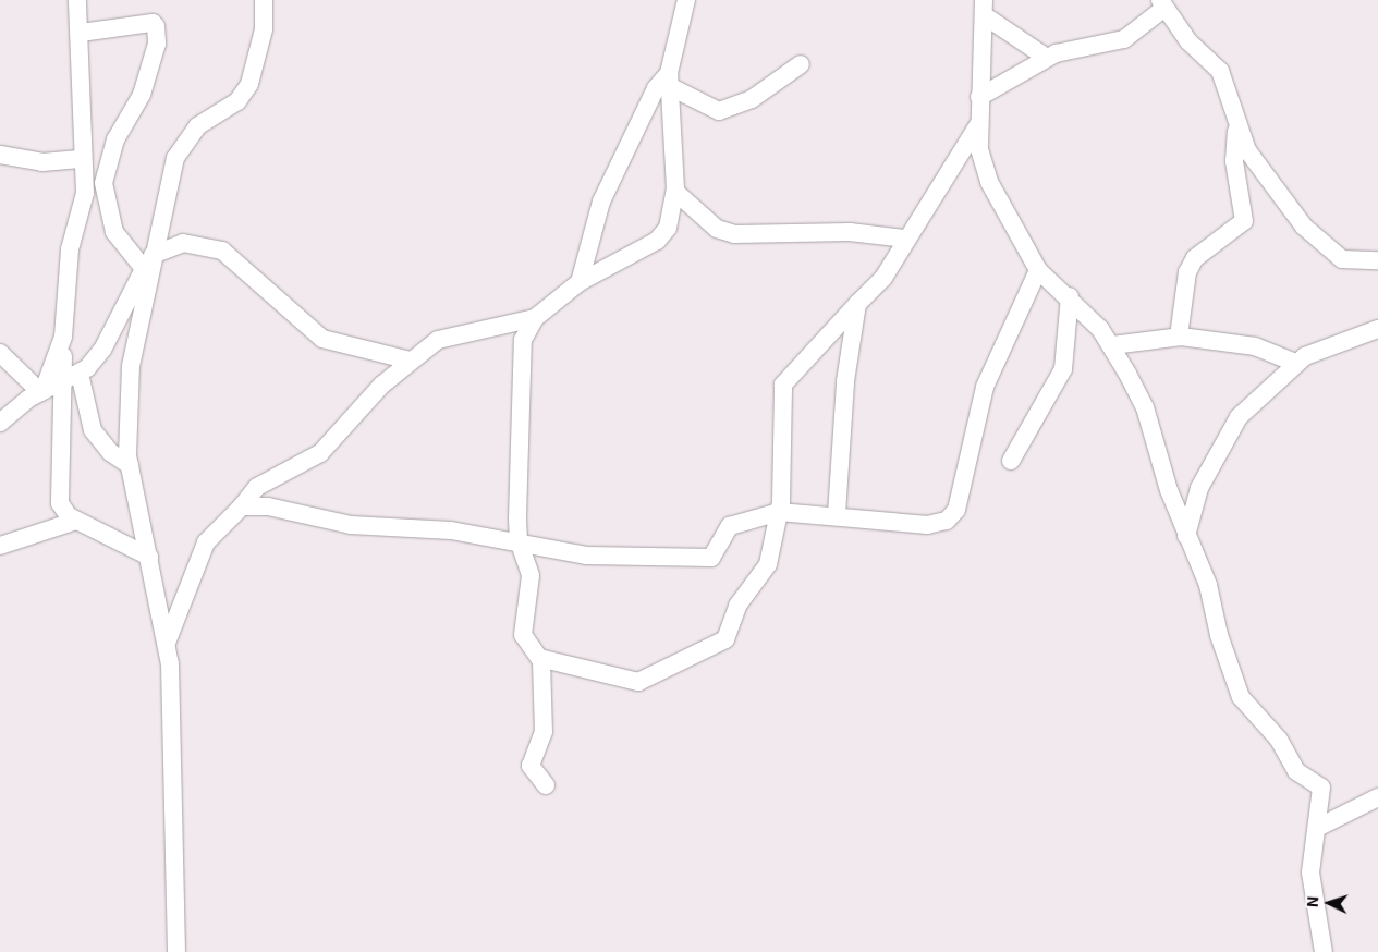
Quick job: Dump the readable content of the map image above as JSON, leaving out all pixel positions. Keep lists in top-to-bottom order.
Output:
{
  "north": "left"
}
